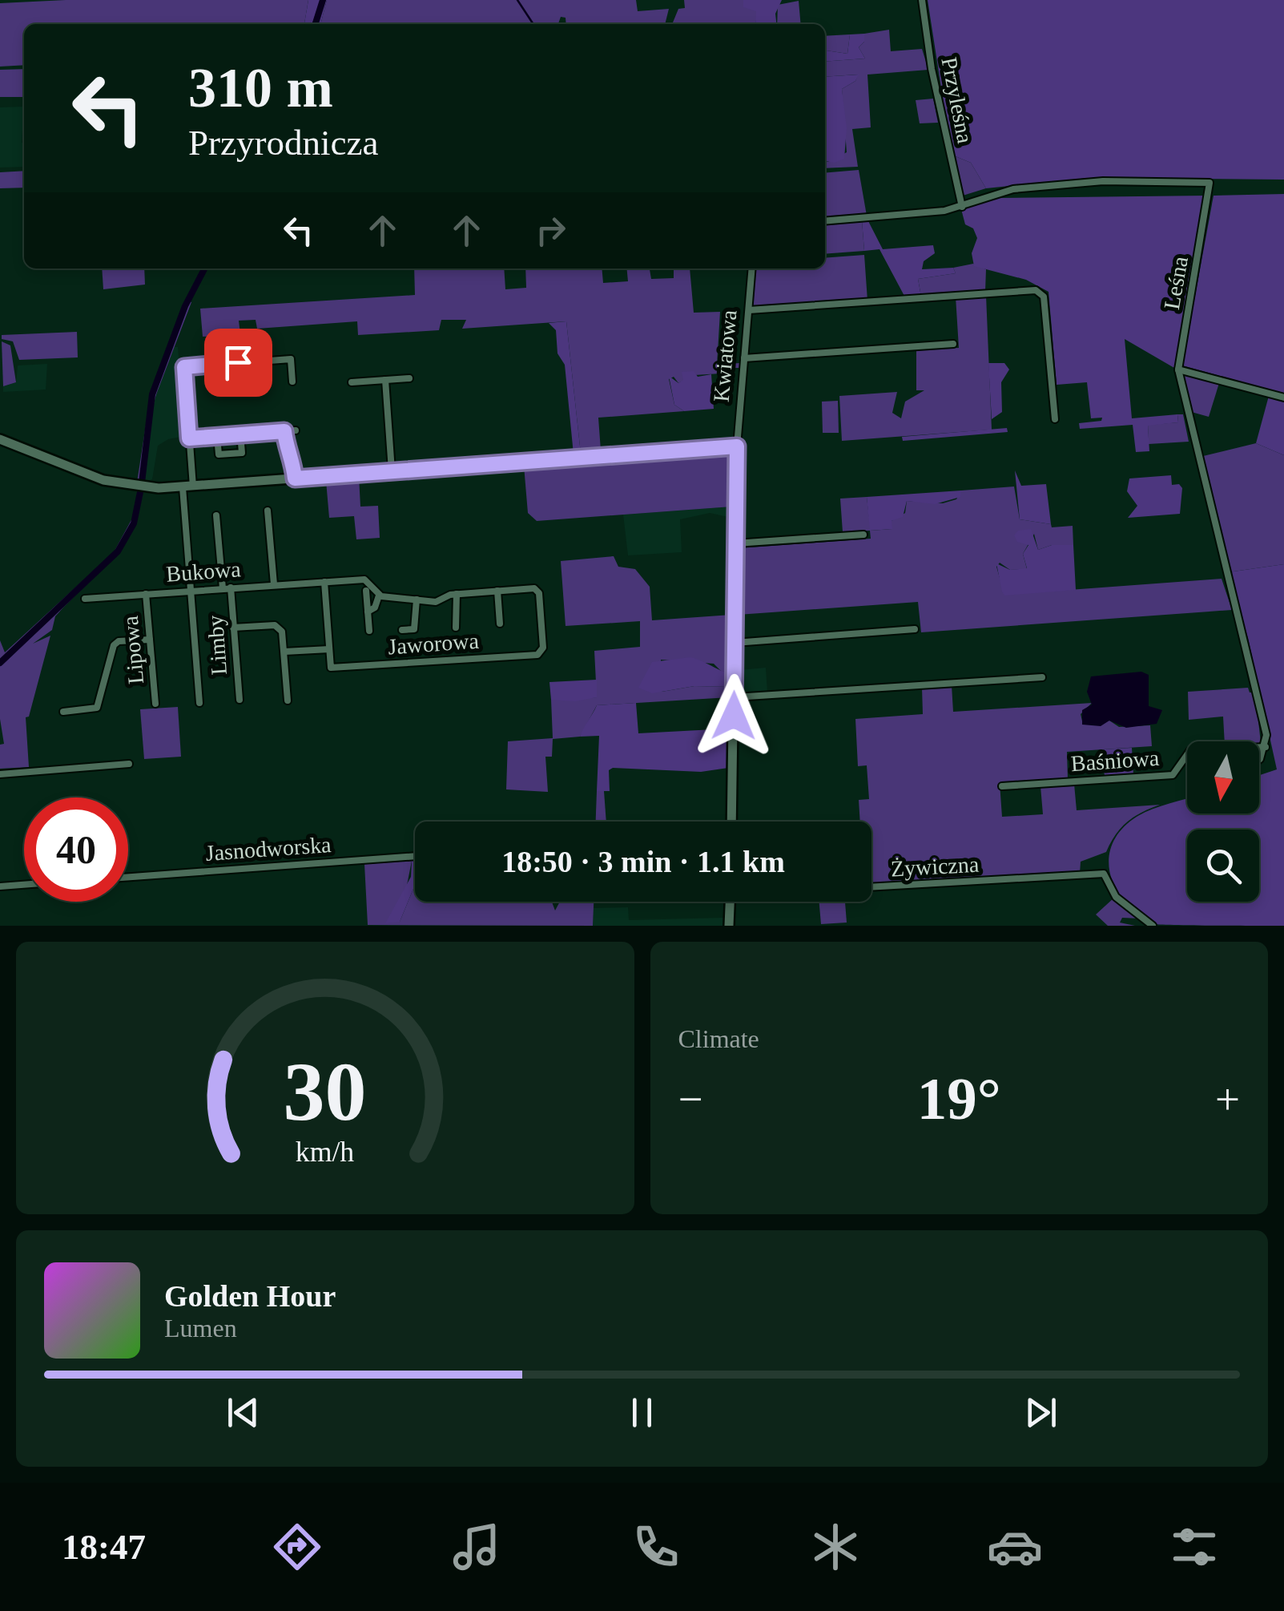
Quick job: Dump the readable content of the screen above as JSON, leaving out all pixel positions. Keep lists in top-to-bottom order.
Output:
{
  "streets": {
    "street": [
      "Przyleśna",
      "Leśna",
      "Kwiatowa",
      "Bukowa",
      "Jaworowa",
      "Limby",
      "Lipowa",
      "Baśniowa",
      "Jasnodworska",
      "Żywiczna"
    ]
  },
  "crossings": [
    ["Przyleśna", "Leśna"],
    ["Leśna", "Baśniowa"],
    ["Bukowa", "Limby"],
    ["Bukowa", "Lipowa"]
  ],
  "north": "bottom",
  "page": {
    "turn": ["310 m", "Przyrodnicza"],
    "limit": "40",
    "trip": "18:50 · 3 min · 1.1 km",
    "tile": "Climate",
    "heat": ["−", "19°", "+"],
    "song": ["Golden Hour", "Lumen"],
    "tabs": "18:47",
    "gauge": ["30", "km/h"]
  }
}
